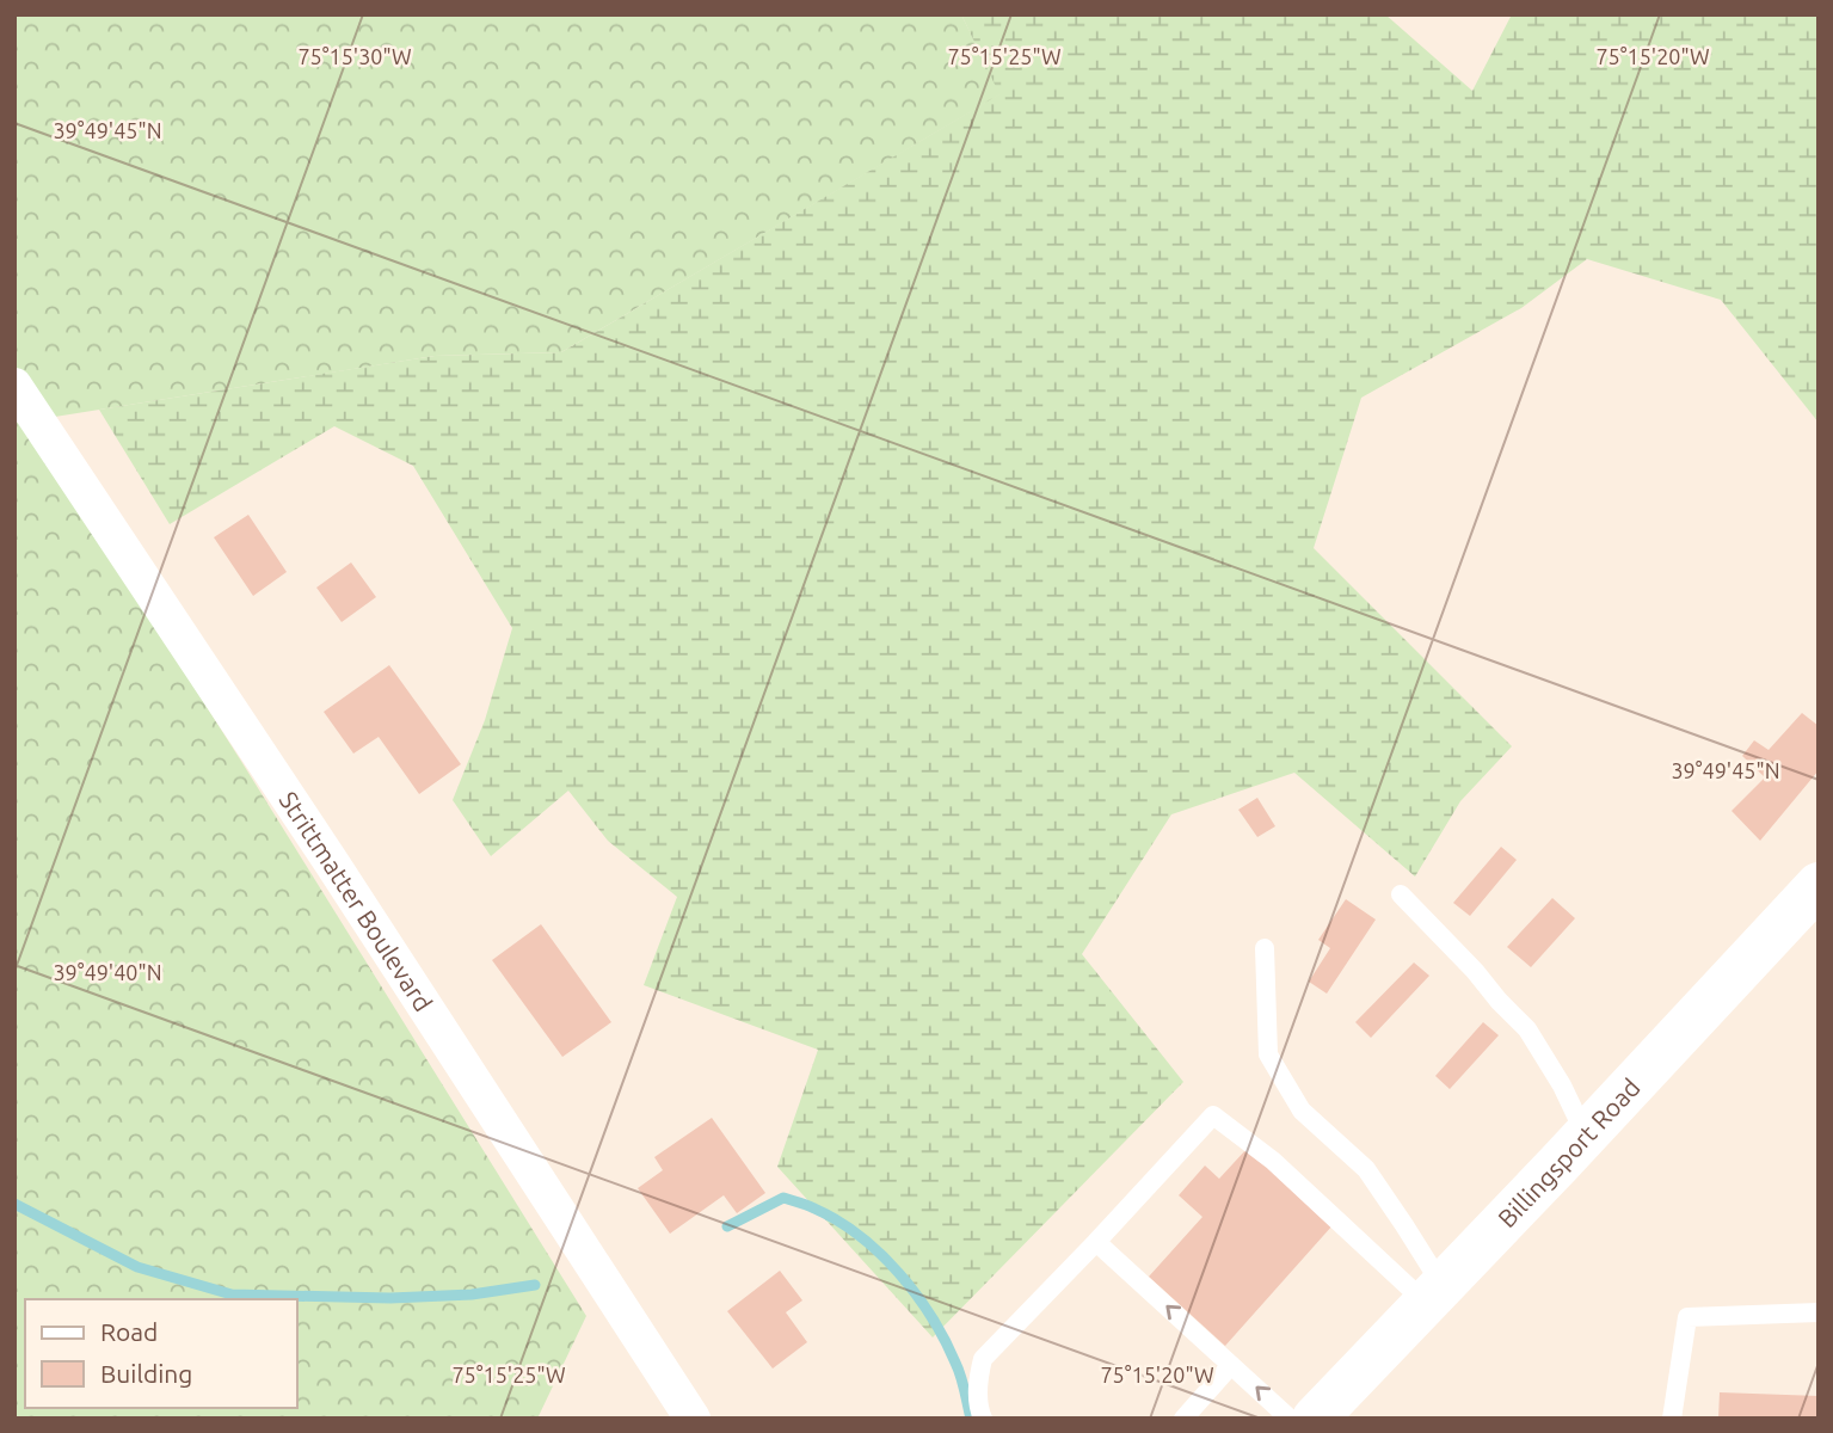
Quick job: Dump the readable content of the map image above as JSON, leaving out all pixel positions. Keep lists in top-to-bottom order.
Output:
{
  "streets": {
    "street": ["Strittmatter Boulevard", "Billingsport Road"]
  },
  "legend": ["Road", "Building"],
  "coordinates": [
    "75°15'30\"W",
    "75°15'25\"W",
    "75°15'20\"W",
    "39°49'45\"N",
    "39°49'40\"N"
  ]
}
